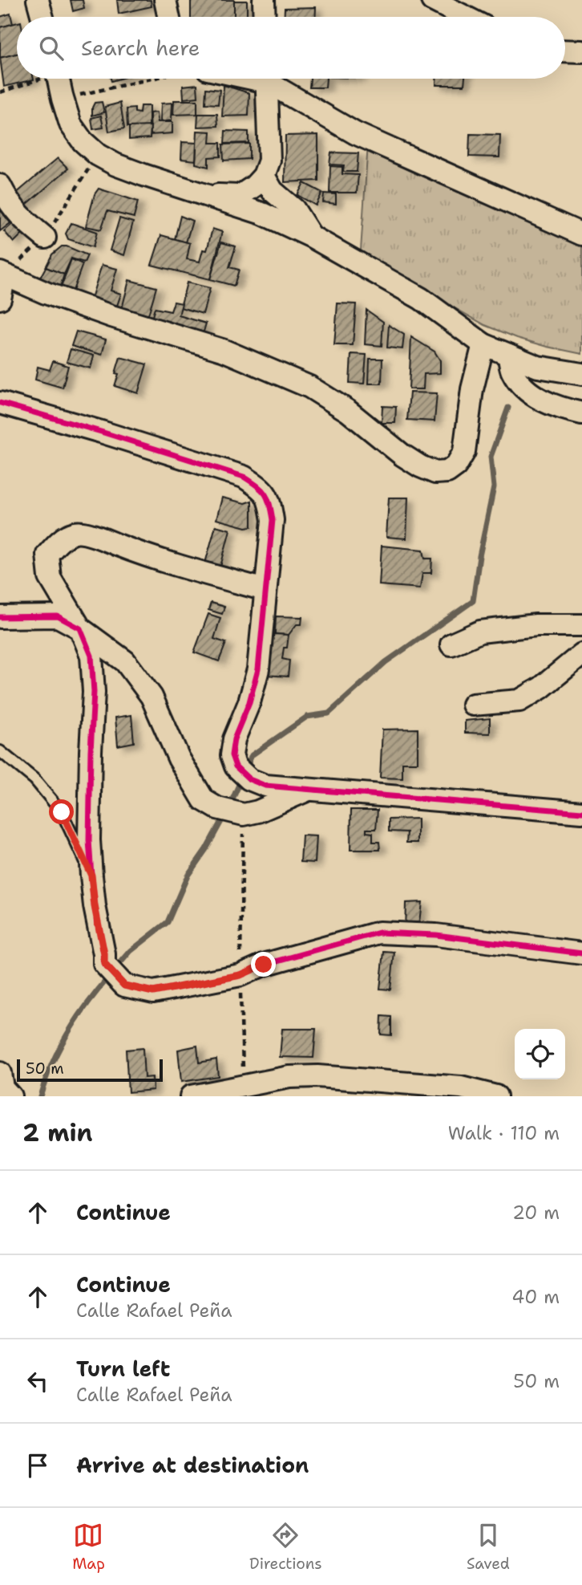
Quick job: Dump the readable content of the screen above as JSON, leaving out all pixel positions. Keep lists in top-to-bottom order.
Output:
{
  "scale_bar": "50 m",
  "page": {
    "search": "Search here",
    "scale": "50 m",
    "heading": ["2 min", "Walk · 110 m"],
    "list": [
      ["Continue", "20 m"],
      ["Continue", "Calle Rafael Peña", "40 m"],
      ["Turn left", "Calle Rafael Peña", "50 m"],
      "Arrive at destination"
    ],
    "nav": ["Map", "Directions", "Saved"]
  }
}
